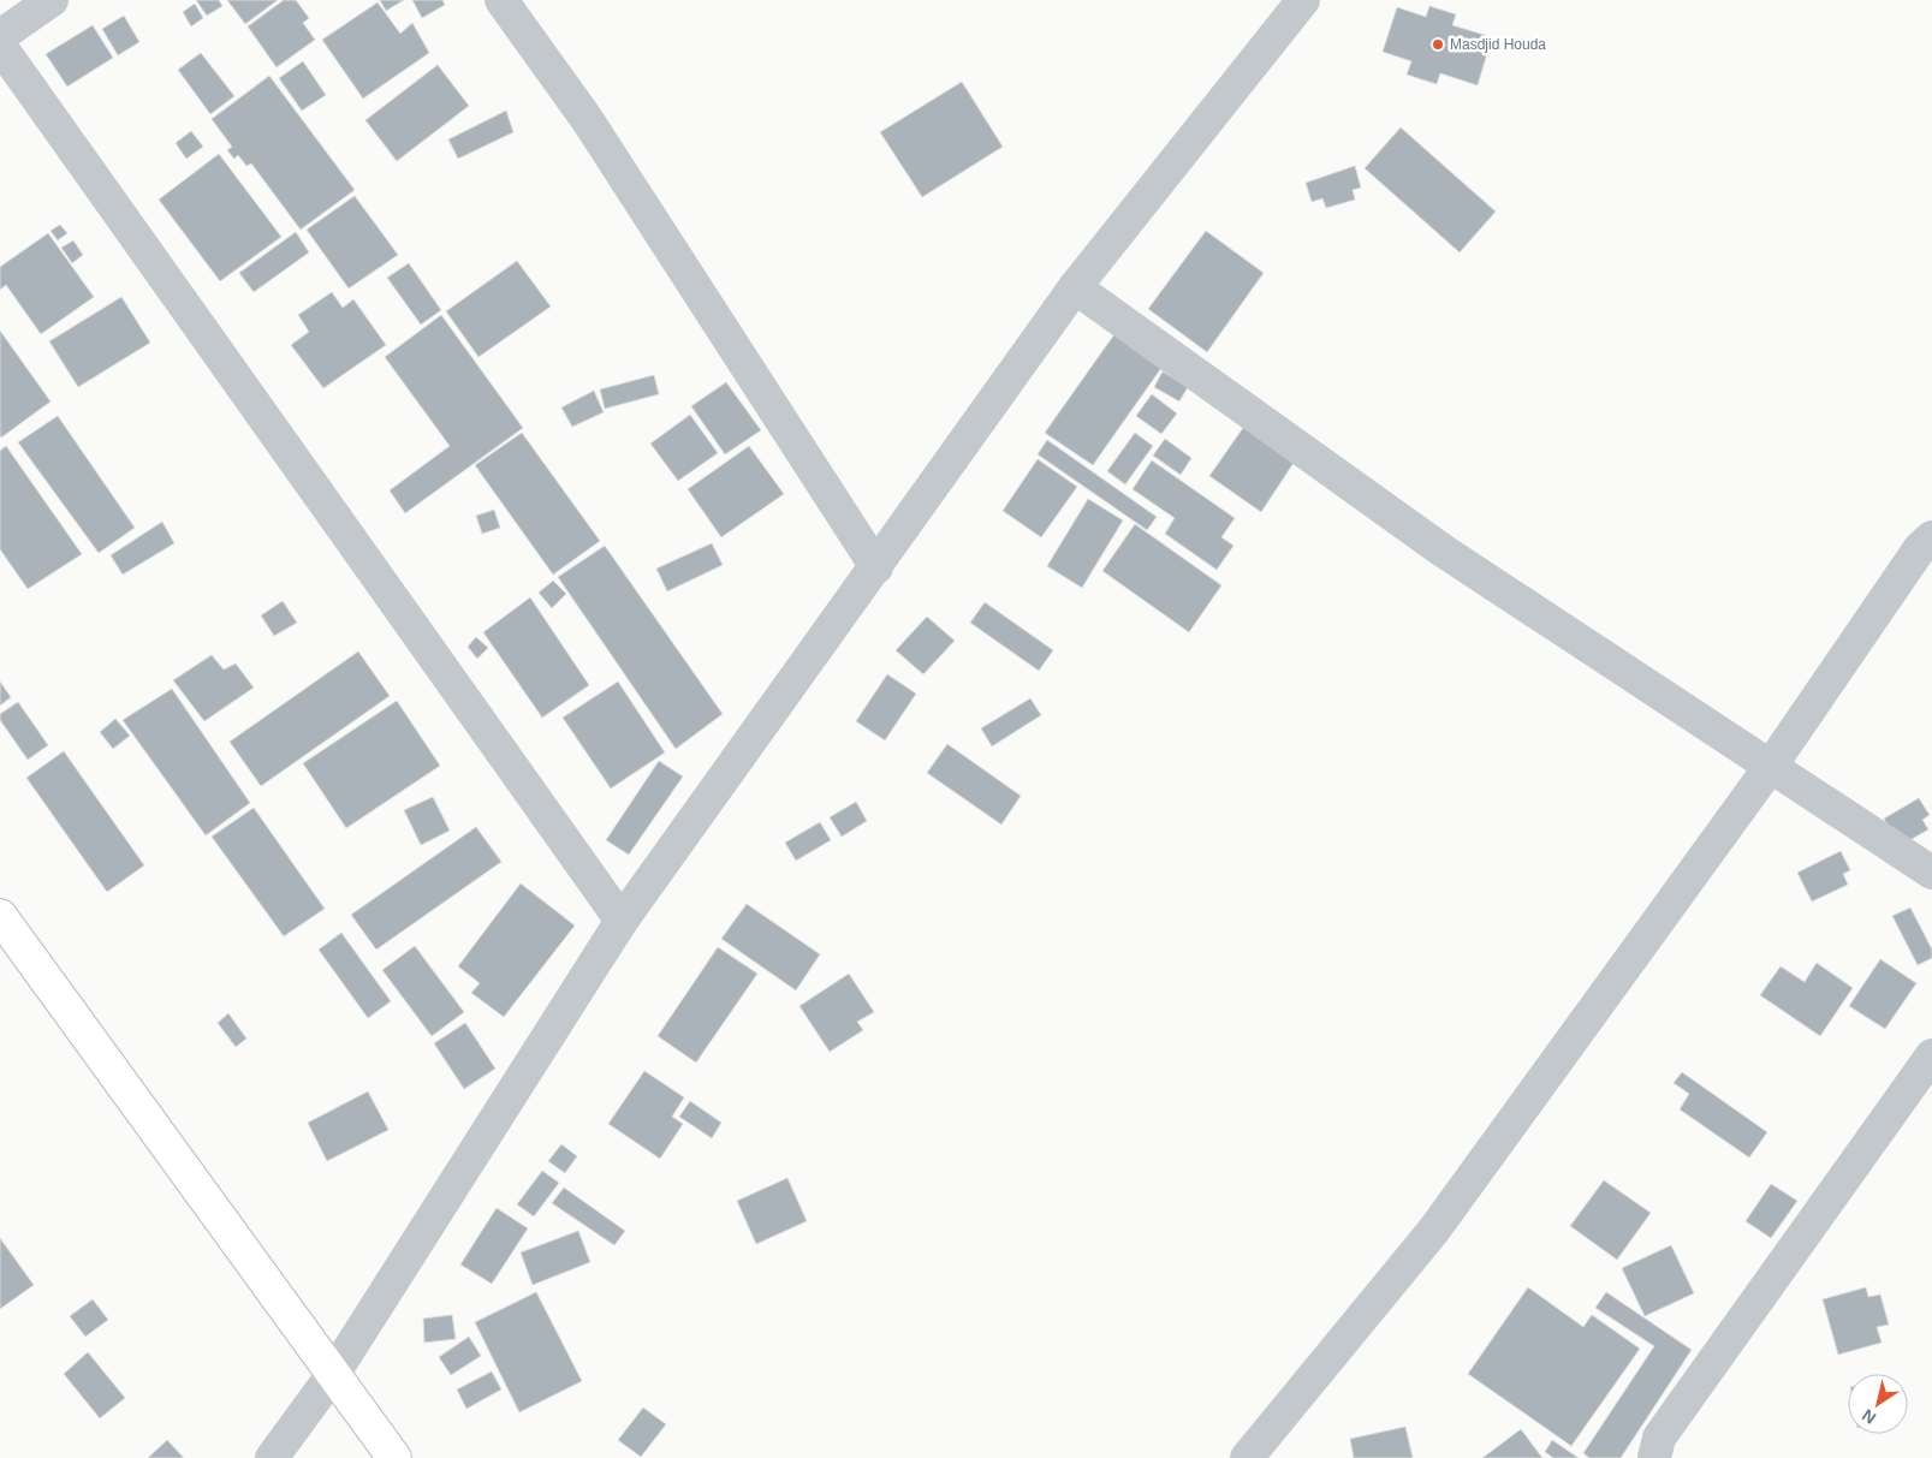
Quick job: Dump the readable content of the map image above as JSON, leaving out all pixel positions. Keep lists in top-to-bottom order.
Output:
{
  "places": ["Masdjid Houda"],
  "north": "bottom left"
}
